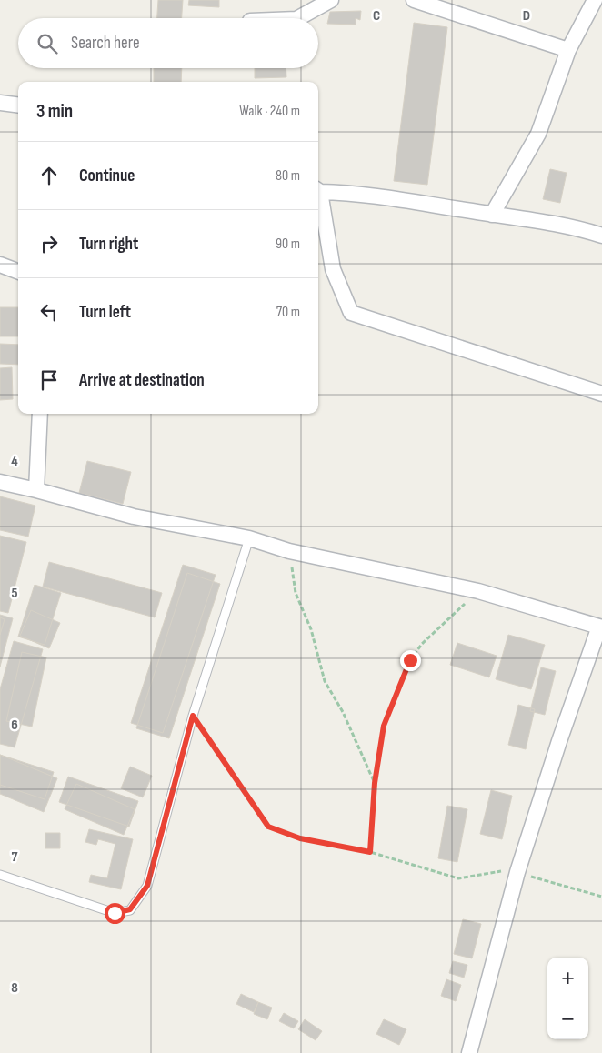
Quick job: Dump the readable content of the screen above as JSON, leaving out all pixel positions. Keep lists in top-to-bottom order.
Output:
{
  "page": {
    "search": "Search here",
    "heading": ["3 min", "Walk · 240 m"],
    "list": [
      ["Continue", "80 m"],
      ["Turn right", "90 m"],
      ["Turn left", "70 m"],
      "Arrive at destination"
    ],
    "map_buttons": ["+", "−"]
  },
  "grid": {
    "columns": ["C", "D"],
    "rows": [
      "4",
      "5",
      "6",
      "7",
      "8"
    ]
  }
}
